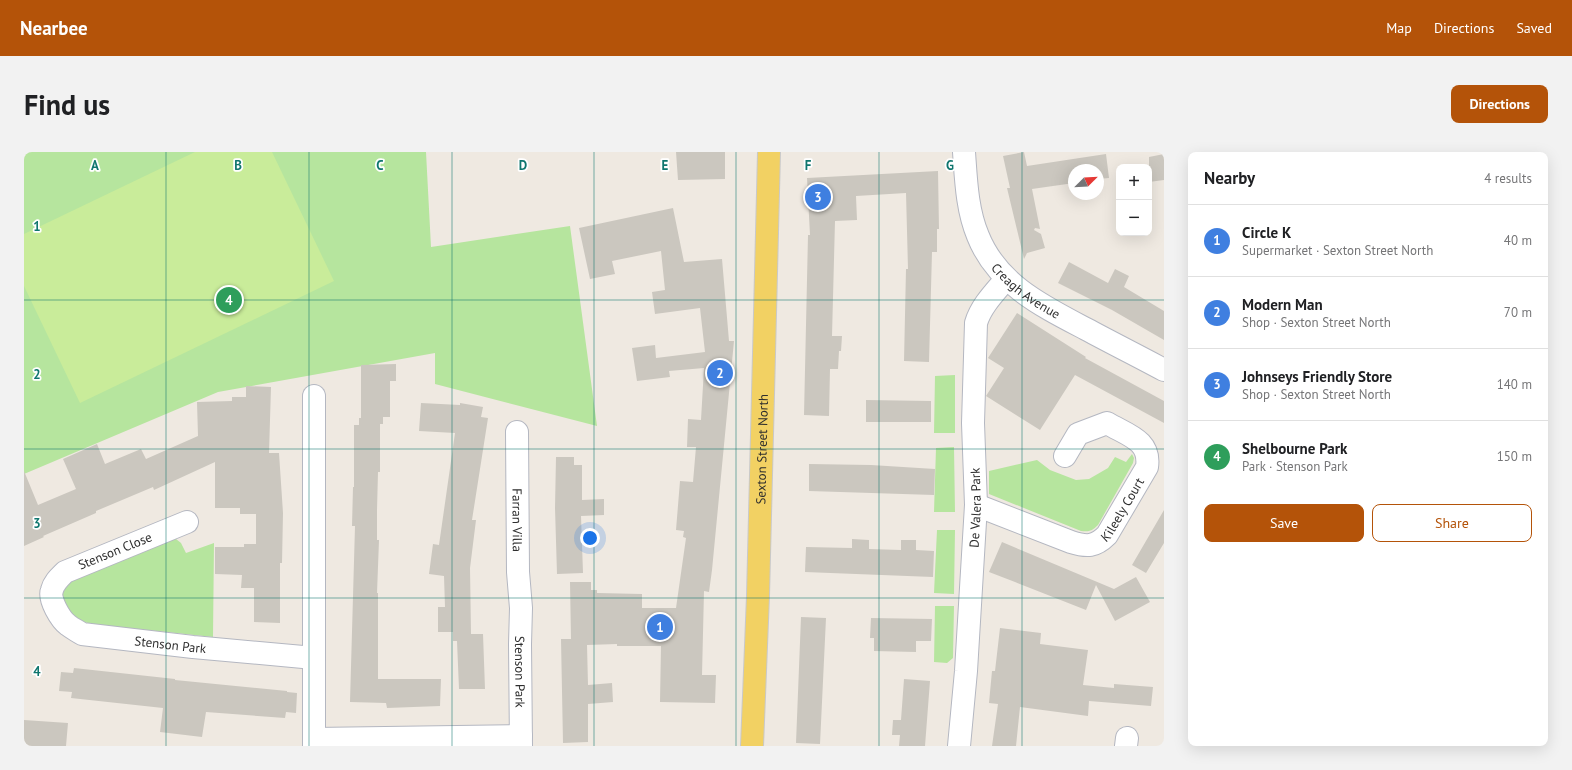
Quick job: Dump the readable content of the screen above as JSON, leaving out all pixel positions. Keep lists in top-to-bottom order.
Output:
{
  "streets": {
    "main road": ["Sexton Street North"],
    "street": [
      "Creagh Avenue",
      "De Valera Park",
      "Kileely Court",
      "Farran Villa",
      "Stenson Close",
      "Stenson Park"
    ]
  },
  "crossings": [
    ["Creagh Avenue", "De Valera Park"],
    ["De Valera Park", "Kileely Court"],
    ["Farran Villa", "Stenson Park"],
    ["Stenson Close", "Stenson Park"]
  ],
  "north": "top right",
  "page": {
    "header": "Nearbee",
    "nav": ["Map", "Directions", "Saved"],
    "buttons": [
      "Directions",
      ["Save", "Share"]
    ],
    "title": "Find us",
    "heading": ["Nearby", "4 results"],
    "map_buttons": ["+", "−"],
    "pins": [
      "3",
      "4",
      "2",
      "1"
    ],
    "list": [
      {
        "mark": "1",
        "name": "Circle K",
        "note": "Supermarket · Sexton Street North",
        "value": "40 m"
      },
      {
        "mark": "2",
        "name": "Modern Man",
        "note": "Shop · Sexton Street North",
        "value": "70 m"
      },
      {
        "mark": "3",
        "name": "Johnseys Friendly Store",
        "note": "Shop · Sexton Street North",
        "value": "140 m"
      },
      {
        "mark": "4",
        "name": "Shelbourne Park",
        "note": "Park · Stenson Park",
        "value": "150 m"
      }
    ]
  },
  "grid": {
    "columns": [
      "A",
      "B",
      "C",
      "D",
      "E",
      "F",
      "G"
    ],
    "rows": [
      "1",
      "2",
      "3",
      "4"
    ]
  }
}
